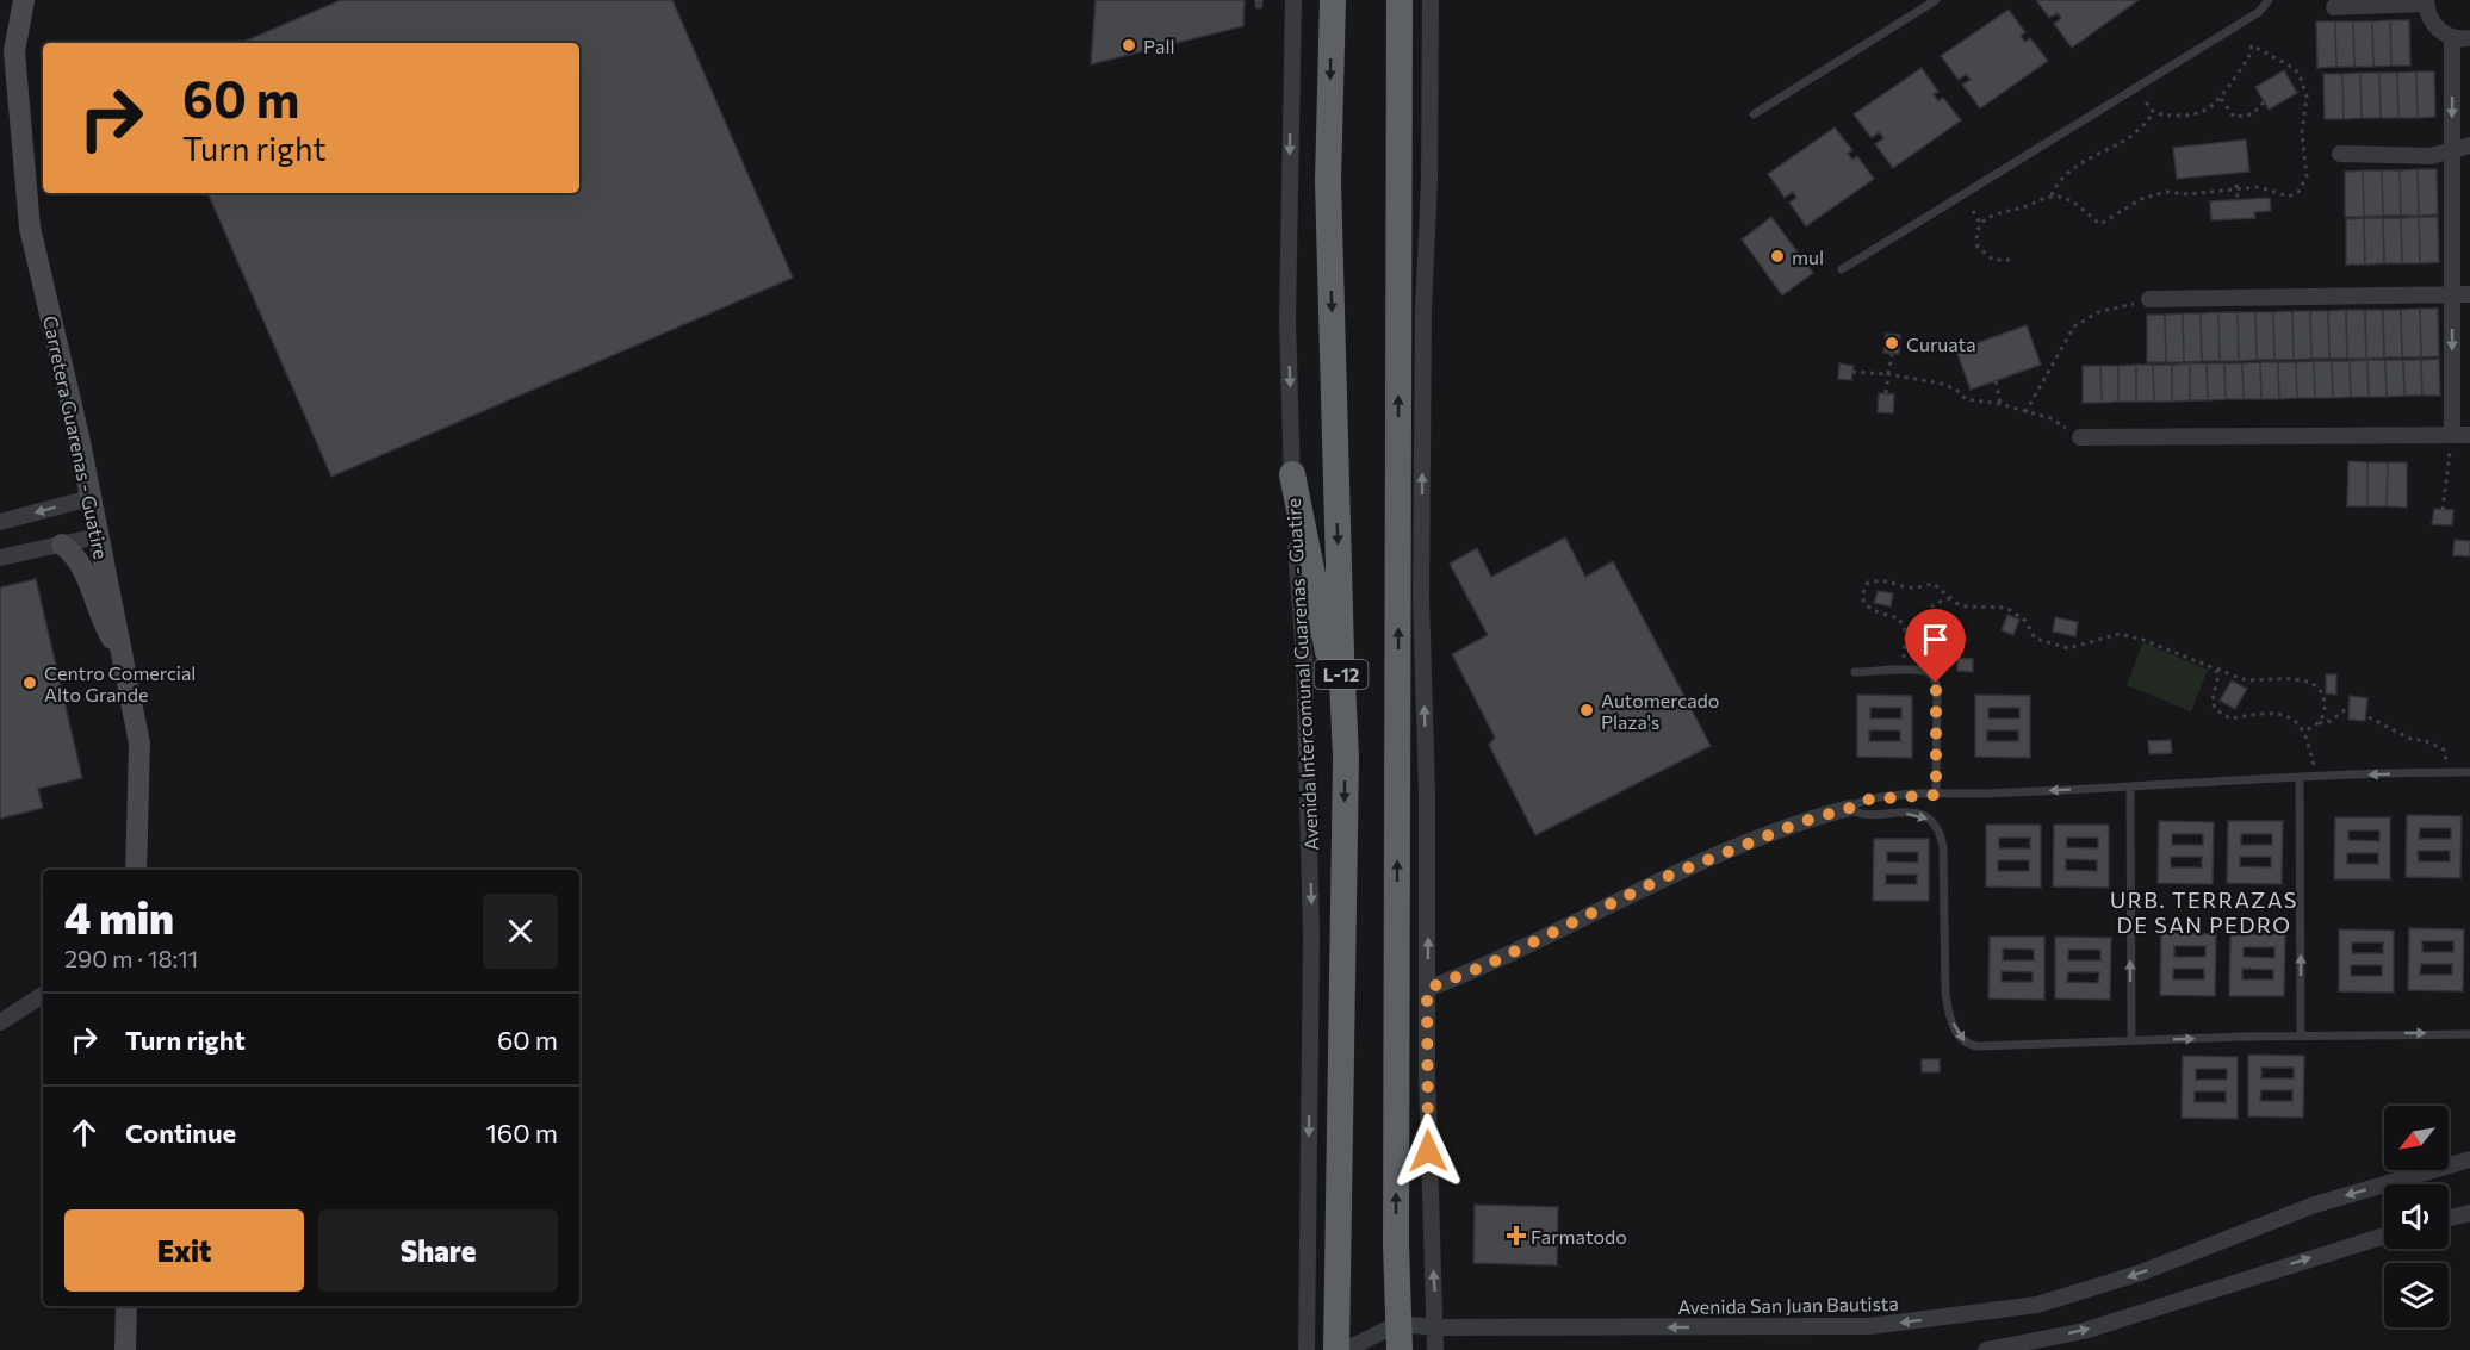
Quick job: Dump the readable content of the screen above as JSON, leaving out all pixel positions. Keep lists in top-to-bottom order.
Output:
{
  "streets": {
    "highway": ["Avenida Intercomunal Guarenas - Guatire", "L-12"],
    "main road": ["Carretera Guarenas - Guatire"],
    "street": ["Avenida San Juan Bautista"]
  },
  "districts": ["URB. TERRAZAS DE SAN PEDRO"],
  "places": {
    "other": [
      "Pall",
      "mul",
      "Curuata",
      "Centro Comercial Alto Grande",
      "Automercado Plaza's"
    ],
    "health": ["Farmatodo"]
  },
  "north": "bottom left",
  "page": {
    "turn": ["60 m", "Turn right"],
    "heading": ["4 min", "290 m · 18:11"],
    "list": [
      {
        "name": "Turn right",
        "value": "60 m"
      },
      {
        "name": "Continue",
        "value": "160 m"
      }
    ],
    "buttons": ["Exit", "Share"]
  }
}
